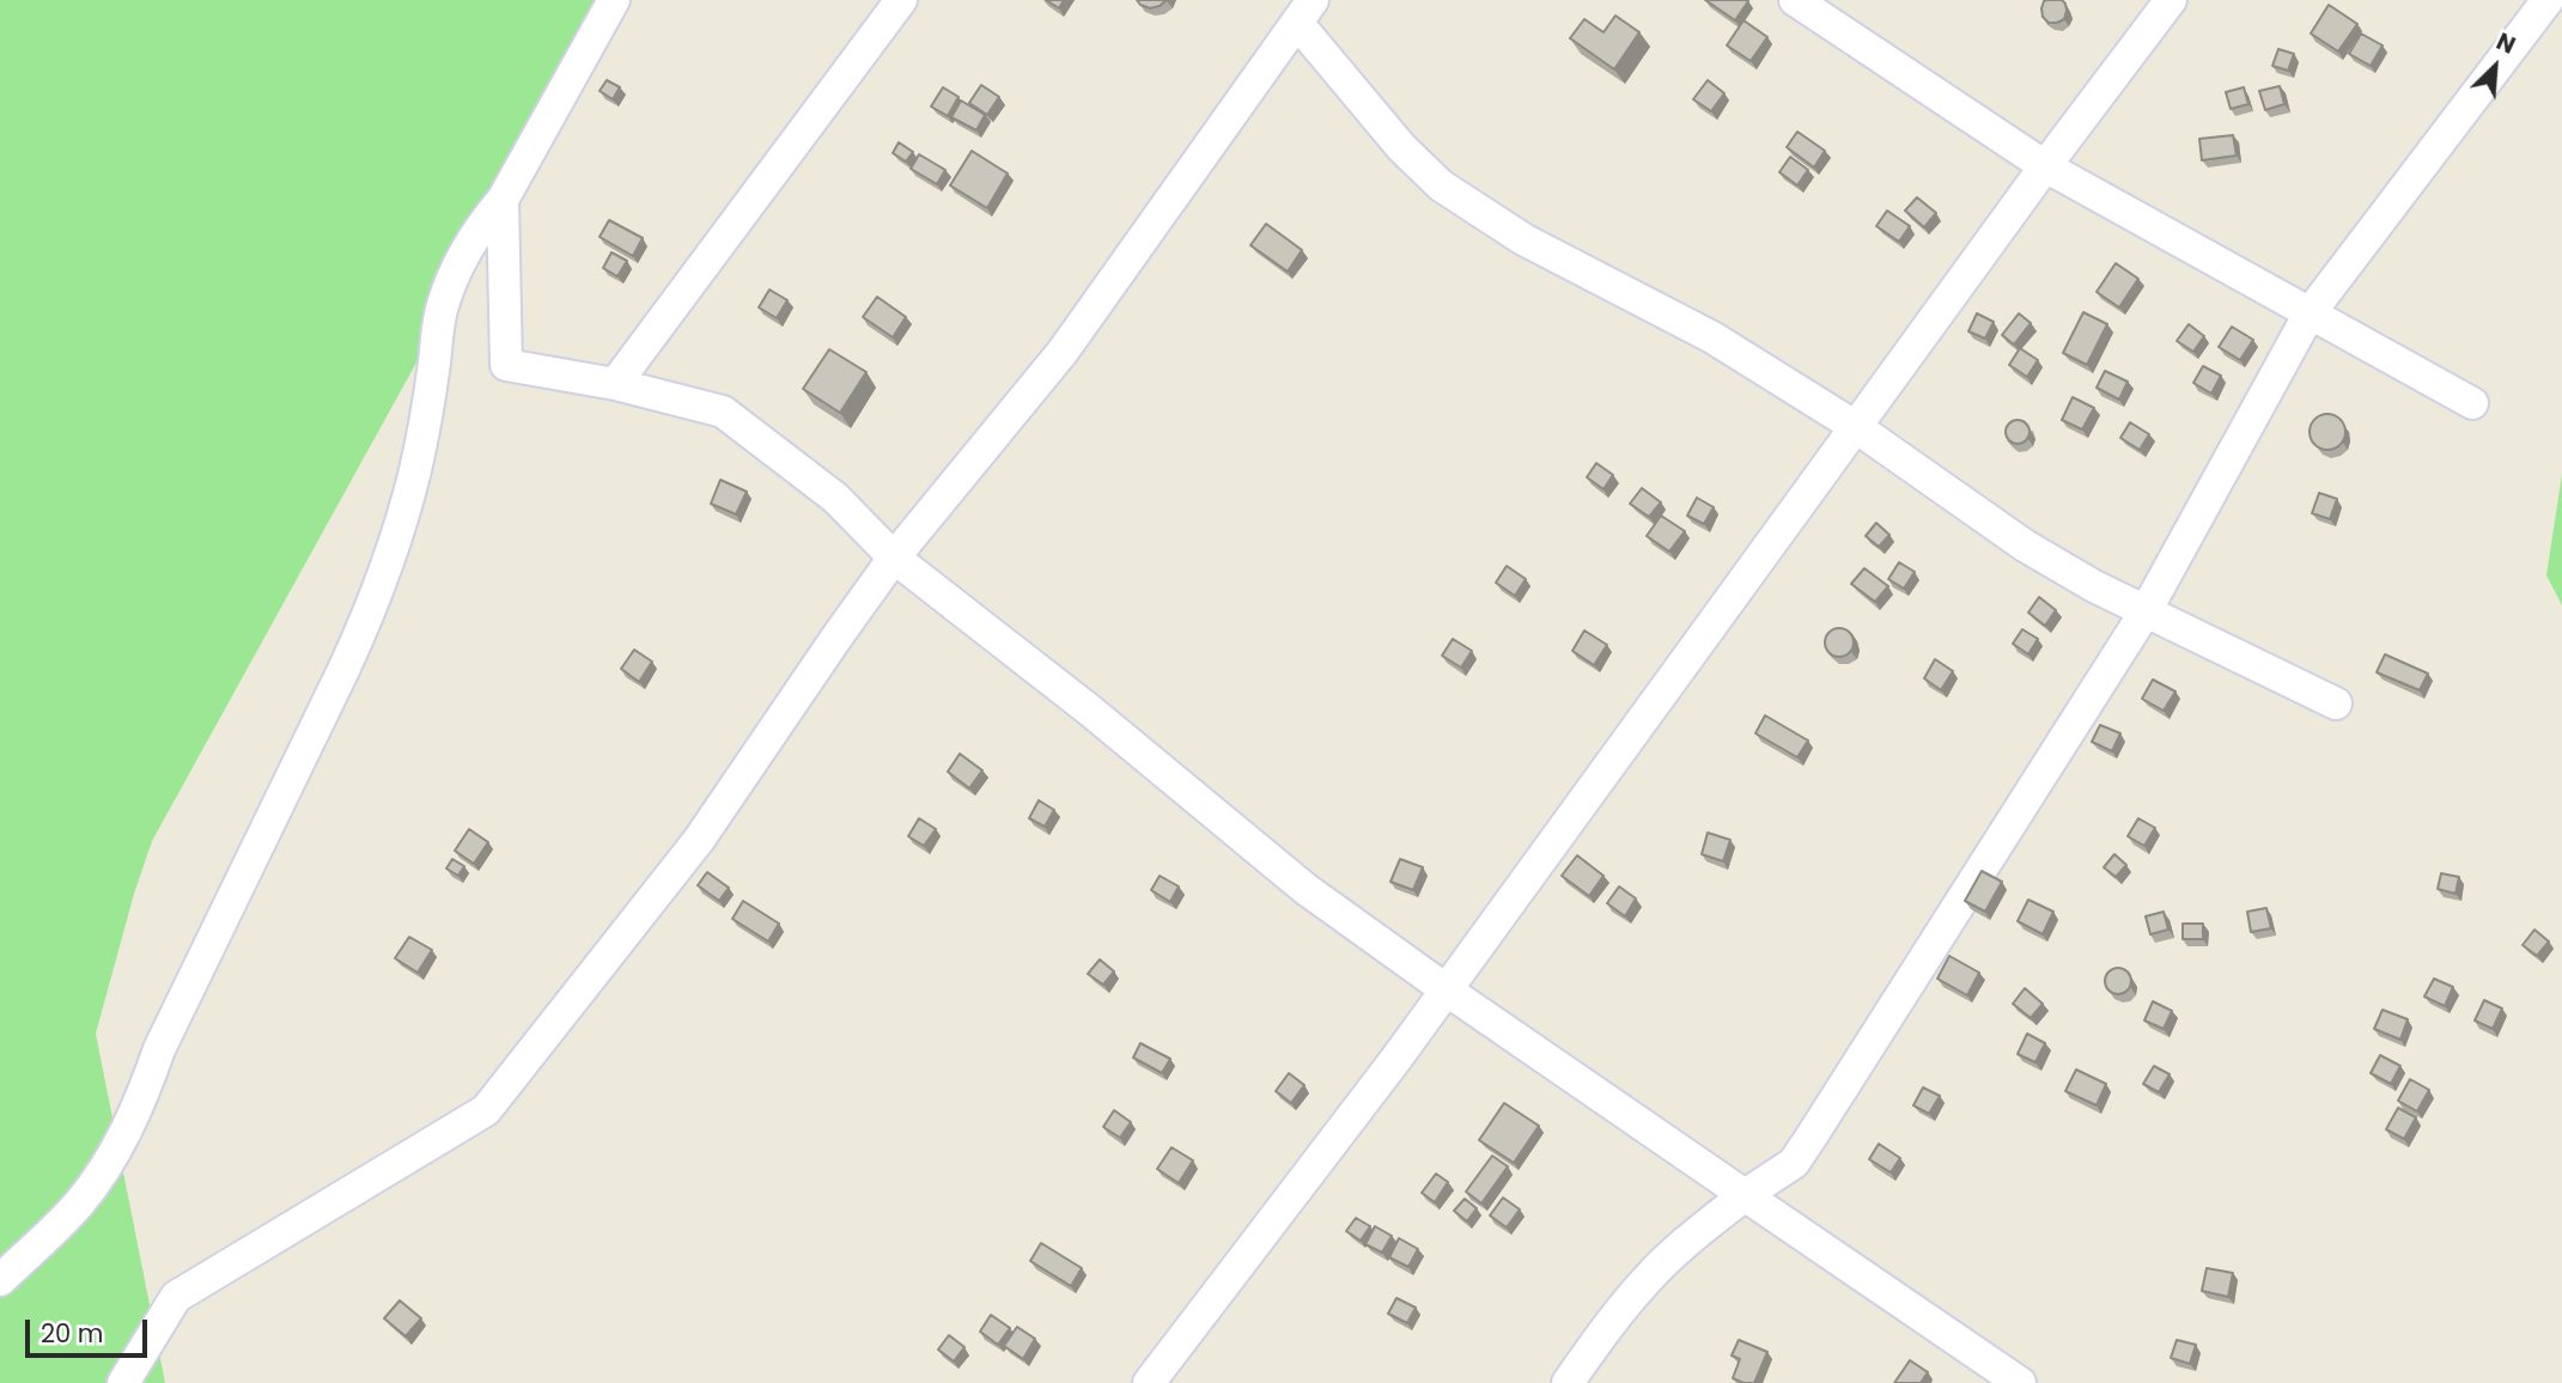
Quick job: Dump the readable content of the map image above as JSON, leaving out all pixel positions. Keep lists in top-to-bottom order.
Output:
{
  "scale_bar": "20 m",
  "north": "top right"
}
